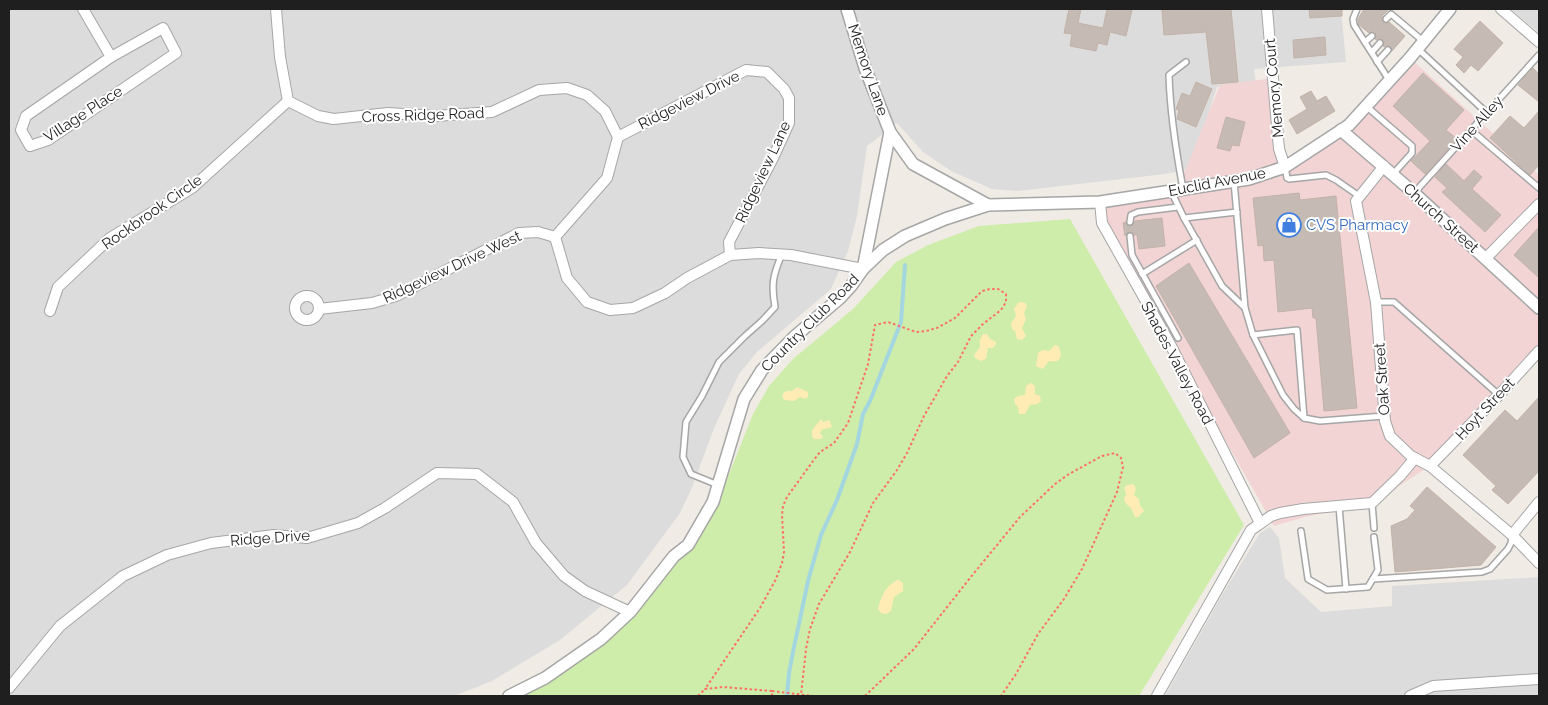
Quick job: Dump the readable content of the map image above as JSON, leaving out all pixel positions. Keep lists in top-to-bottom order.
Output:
{
  "streets": {
    "street": [
      "Memory Lane",
      "Memory Court",
      "Ridgeview Drive",
      "Village Place",
      "Cross Ridge Road",
      "Ridgeview Lane",
      "Euclid Avenue",
      "Rockbrook Circle",
      "Church Street",
      "Ridgeview Drive West",
      "Country Club Road",
      "Shades Valley Road",
      "Oak Street",
      "Hoyt Street",
      "Ridge Drive"
    ],
    "lane": ["Vine Alley"]
  },
  "crossings": [
    ["Memory Lane", "Country Club Road"],
    ["Memory Court", "Euclid Avenue"],
    ["Ridgeview Drive", "Cross Ridge Road"],
    ["Ridgeview Drive", "Ridgeview Lane"],
    ["Cross Ridge Road", "Rockbrook Circle"],
    ["Vine Alley", "Church Street"],
    ["Euclid Avenue", "Church Street"],
    ["Euclid Avenue", "Country Club Road"],
    ["Euclid Avenue", "Shades Valley Road"],
    ["Country Club Road", "Shades Valley Road"],
    ["Country Club Road", "Ridge Drive"],
    ["Oak Street", "Hoyt Street"]
  ],
  "places": {
    "shop": ["CVS Pharmacy"]
  }
}
